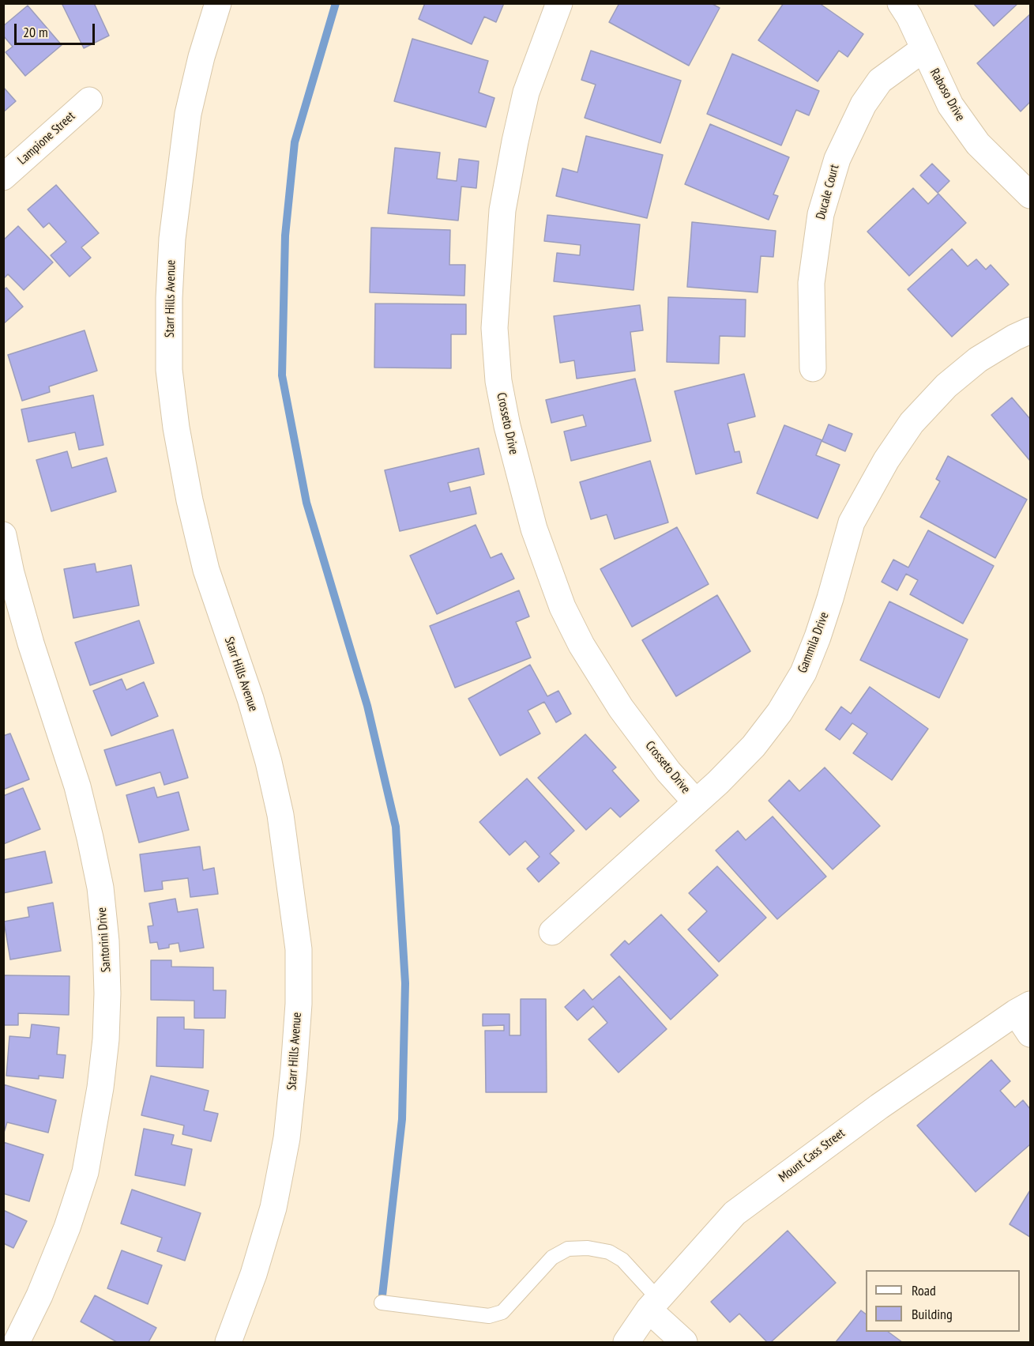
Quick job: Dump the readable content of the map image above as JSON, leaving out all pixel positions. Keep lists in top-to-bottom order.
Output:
{
  "streets": {
    "street": [
      "Raboso Drive",
      "Lampione Street",
      "Ducale Court",
      "Starr Hills Avenue",
      "Crosseto Drive",
      "Gammila Drive",
      "Santorini Drive",
      "Mount Cass Street"
    ]
  },
  "crossings": [
    ["Raboso Drive", "Ducale Court"],
    ["Crosseto Drive", "Gammila Drive"]
  ],
  "legend": ["Road", "Building"],
  "scale_bar": "20 m"
}
